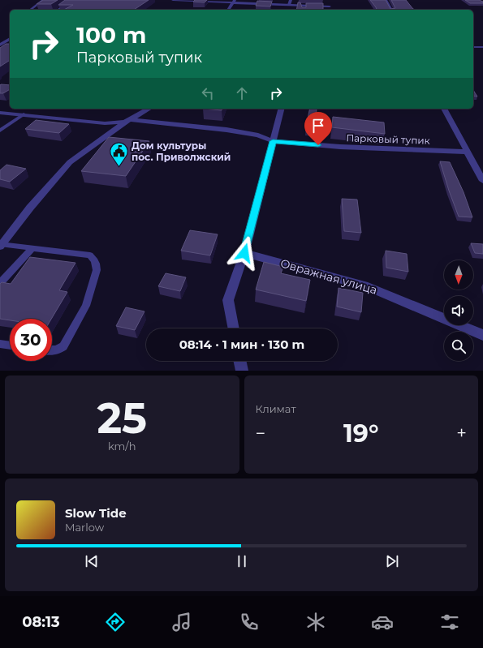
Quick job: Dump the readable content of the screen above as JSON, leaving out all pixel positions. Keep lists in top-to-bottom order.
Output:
{
  "streets": {
    "street": ["Парковый тупик", "Овражная улица"]
  },
  "places": {
    "public building": ["Дом культуры пос. Приволжский"]
  },
  "north": "bottom",
  "page": {
    "turn": ["100 m", "Парковый тупик"],
    "limit": "30",
    "trip": "08:14 · 1 мин · 130 m",
    "tile": [
      ["25", "km/h"],
      "Климат"
    ],
    "heat": ["−", "19°", "+"],
    "song": ["Slow Tide", "Marlow"],
    "tabs": "08:13"
  }
}
